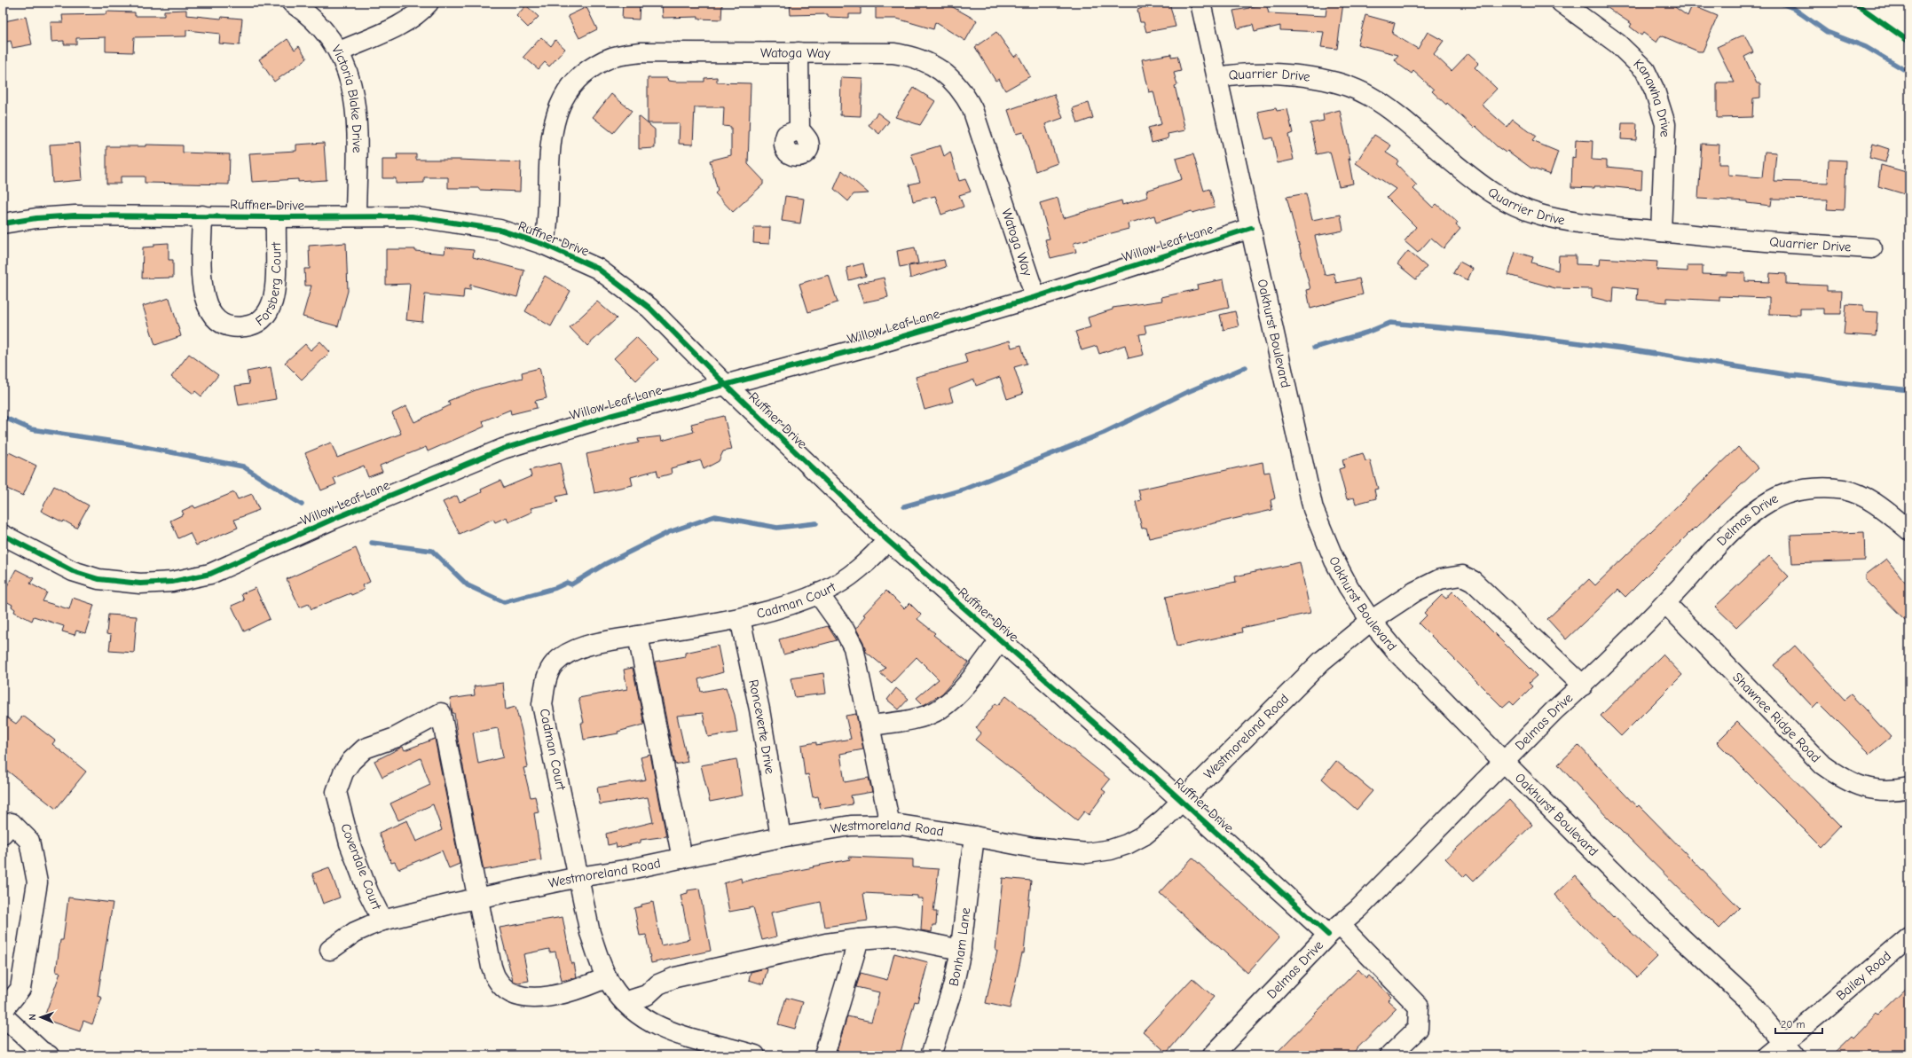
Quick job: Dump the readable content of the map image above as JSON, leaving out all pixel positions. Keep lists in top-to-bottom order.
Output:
{
  "streets": {
    "street": [
      "Watoga Way",
      "Quarrier Drive",
      "Victoria Blake Drive",
      "Kanawha Drive",
      "Ruffner Drive",
      "Willow Leaf Lane",
      "Forsberg Court",
      "Oakhurst Boulevard",
      "Delmas Drive",
      "Cadman Court",
      "Shawnee Ridge Road",
      "Ronceverte Drive",
      "Westmoreland Road",
      "Coverdale Court",
      "Bonham Lane",
      "Bailey Road"
    ]
  },
  "crossings": [
    ["Watoga Way", "Ruffner Drive"],
    ["Watoga Way", "Willow Leaf Lane"],
    ["Quarrier Drive", "Kanawha Drive"],
    ["Quarrier Drive", "Oakhurst Boulevard"],
    ["Victoria Blake Drive", "Ruffner Drive"],
    ["Ruffner Drive", "Willow Leaf Lane"],
    ["Ruffner Drive", "Forsberg Court"],
    ["Ruffner Drive", "Delmas Drive"],
    ["Ruffner Drive", "Cadman Court"],
    ["Ruffner Drive", "Westmoreland Road"],
    ["Willow Leaf Lane", "Oakhurst Boulevard"],
    ["Oakhurst Boulevard", "Delmas Drive"],
    ["Oakhurst Boulevard", "Westmoreland Road"],
    ["Oakhurst Boulevard", "Bailey Road"],
    ["Delmas Drive", "Shawnee Ridge Road"],
    ["Delmas Drive", "Westmoreland Road"],
    ["Cadman Court", "Ronceverte Drive"],
    ["Cadman Court", "Westmoreland Road"],
    ["Ronceverte Drive", "Westmoreland Road"],
    ["Westmoreland Road", "Coverdale Court"],
    ["Westmoreland Road", "Bonham Lane"]
  ],
  "scale_bar": "20 m",
  "north": "left"
}
